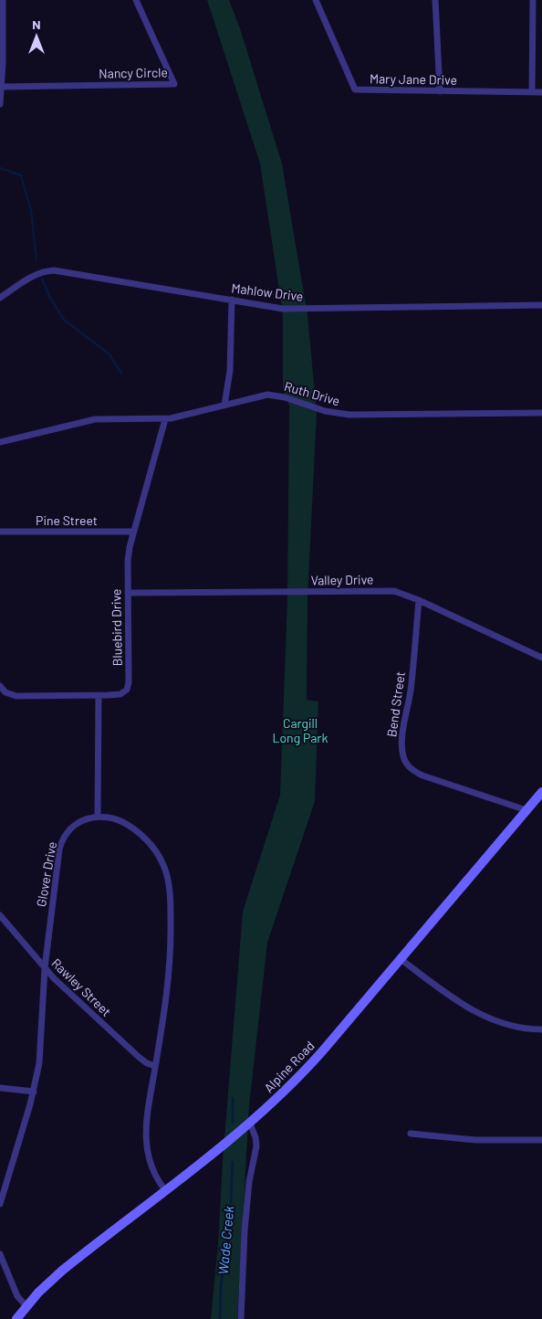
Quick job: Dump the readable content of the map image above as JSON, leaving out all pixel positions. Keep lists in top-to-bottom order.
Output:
{
  "streets": {
    "main road": ["Alpine Road"],
    "street": [
      "Nancy Circle",
      "Mary Jane Drive",
      "Mahlow Drive",
      "Ruth Drive",
      "Pine Street",
      "Valley Drive",
      "Bluebird Drive",
      "Bend Street",
      "Glover Drive",
      "Rawley Street"
    ]
  },
  "crossings": [
    ["Ruth Drive", "Bluebird Drive"],
    ["Pine Street", "Bluebird Drive"],
    ["Valley Drive", "Bluebird Drive"],
    ["Valley Drive", "Bend Street"],
    ["Bend Street", "Alpine Road"],
    ["Glover Drive", "Rawley Street"],
    ["Glover Drive", "Alpine Road"]
  ],
  "water": ["Wade Creek"],
  "parks": ["Cargill Long Park"],
  "north": "top"
}
